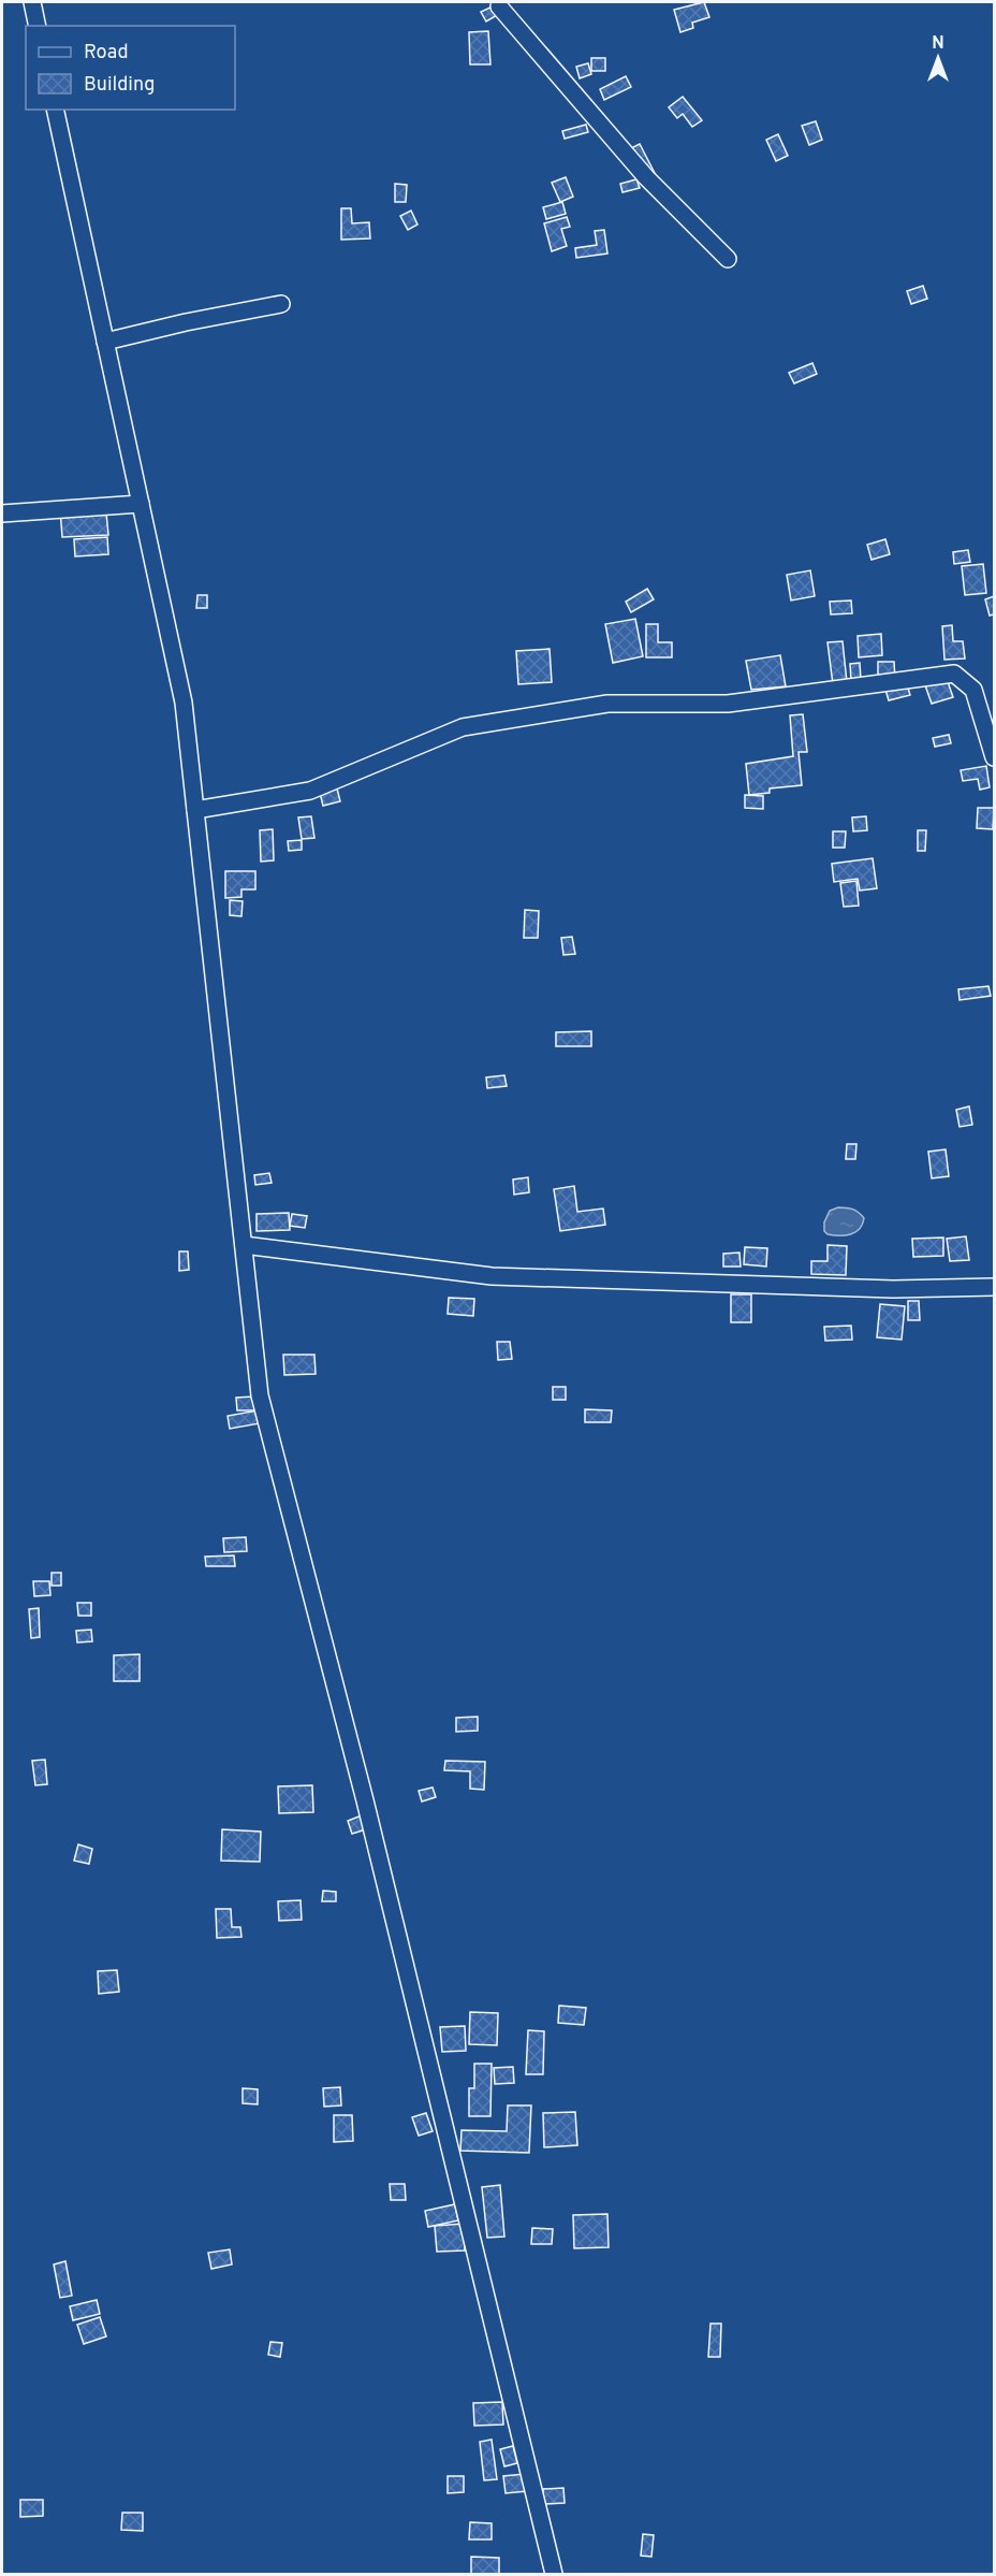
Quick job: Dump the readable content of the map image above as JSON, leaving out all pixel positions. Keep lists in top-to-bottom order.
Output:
{
  "legend": ["Road", "Building"],
  "north": "top"
}
